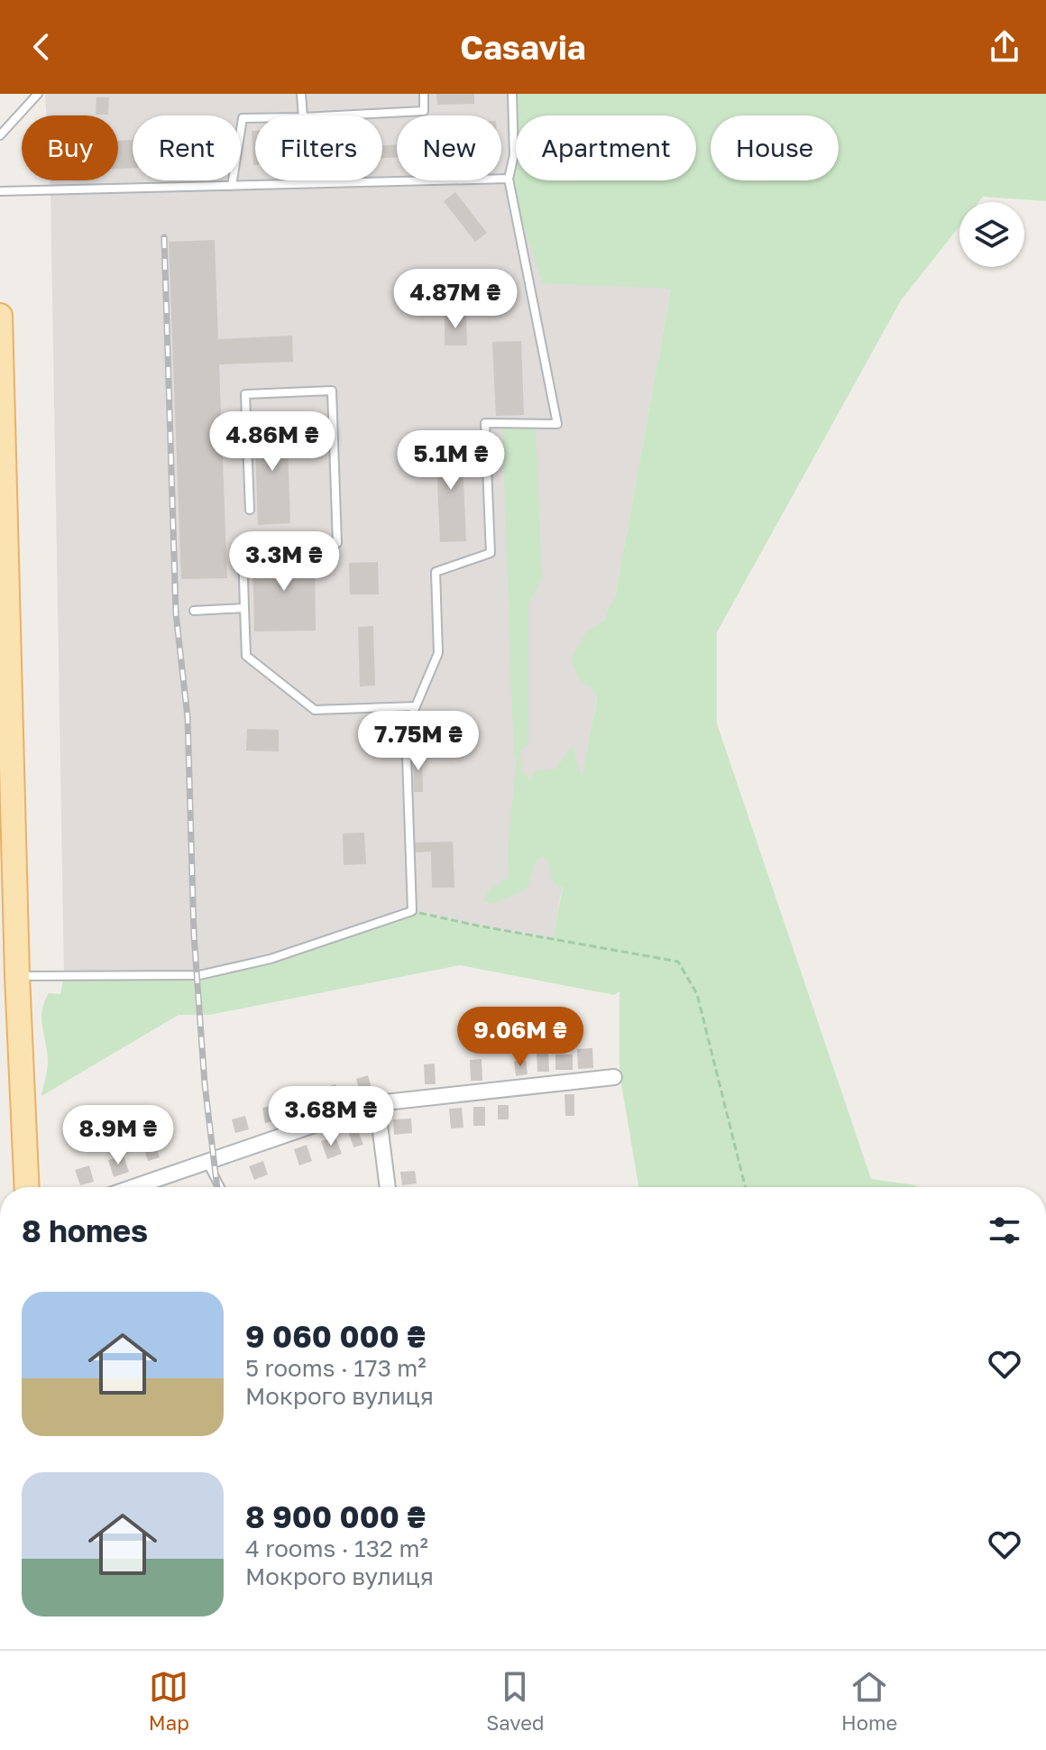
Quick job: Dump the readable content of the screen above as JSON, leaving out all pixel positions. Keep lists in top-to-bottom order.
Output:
{
  "page": {
    "header": "Casavia",
    "chip": [
      "Buy",
      "Rent",
      "Filters",
      "New",
      "Apartment",
      "House"
    ],
    "price": [
      "4.87M ₴",
      "4.86M ₴",
      "5.1M ₴",
      "3.3M ₴",
      "7.75M ₴",
      "9.06M ₴",
      "3.68M ₴",
      "8.9M ₴"
    ],
    "heading": "8 homes",
    "list": [
      {
        "name": "9 060 000 ₴",
        "note": "5 rooms · 173 m² · Мокрого вулиця"
      },
      {
        "name": "8 900 000 ₴",
        "note": "4 rooms · 132 m² · Мокрого вулиця"
      }
    ],
    "tabs": ["Map", "Saved", "Home"]
  }
}
